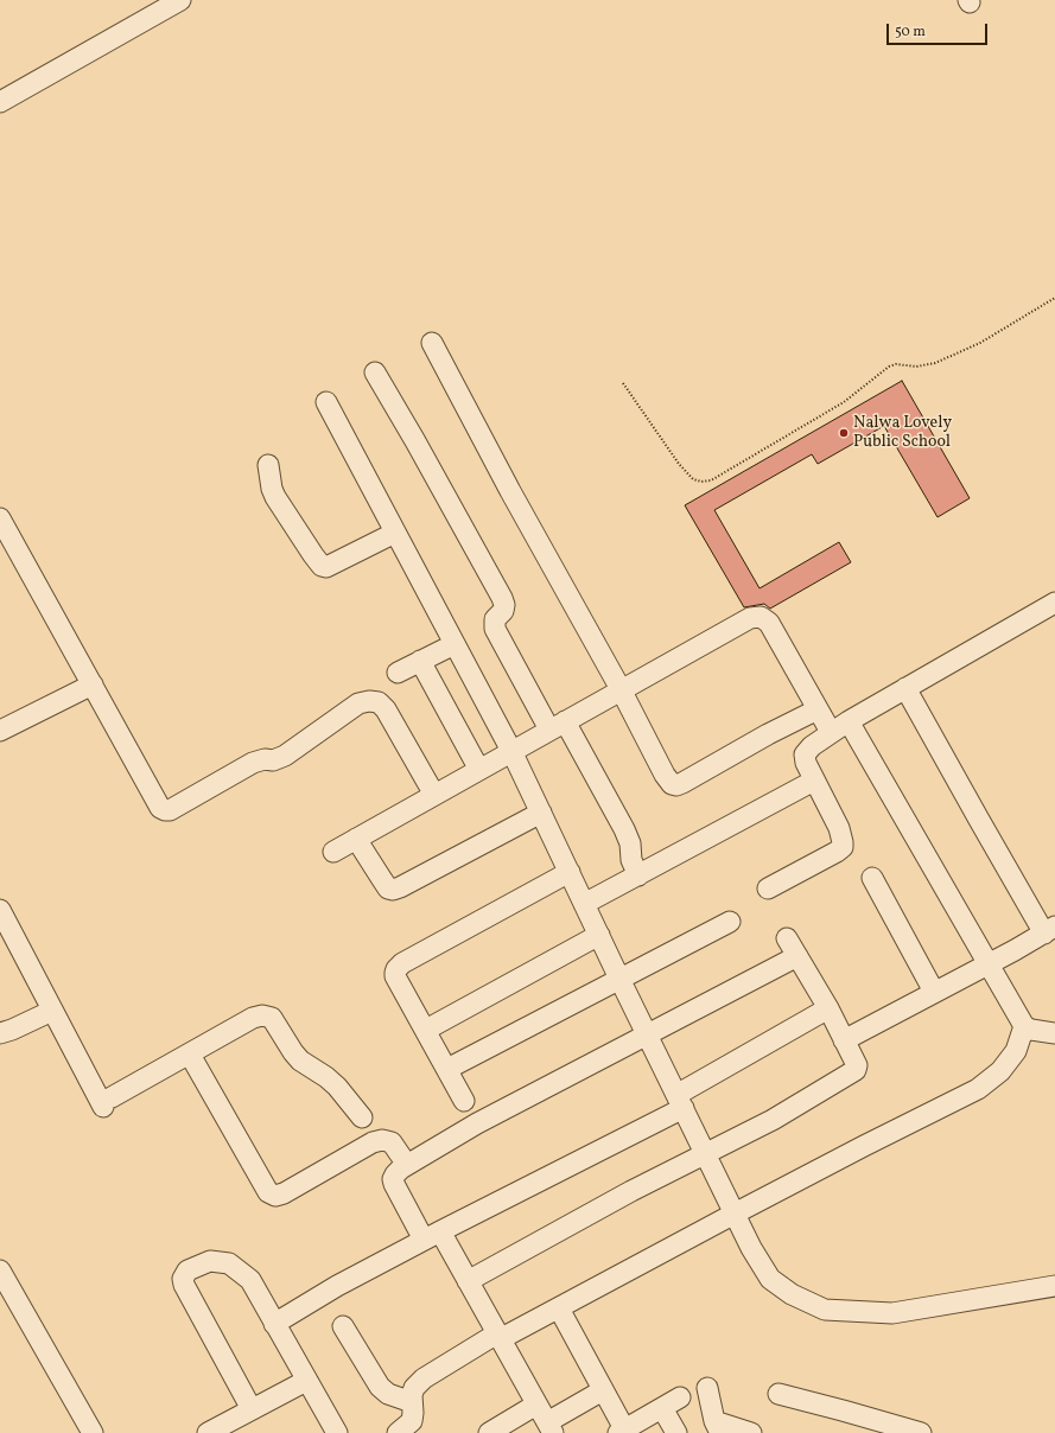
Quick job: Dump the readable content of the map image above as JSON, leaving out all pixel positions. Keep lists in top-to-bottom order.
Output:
{
  "places": ["Nalwa Lovely Public School"],
  "scale_bar": "50 m"
}
